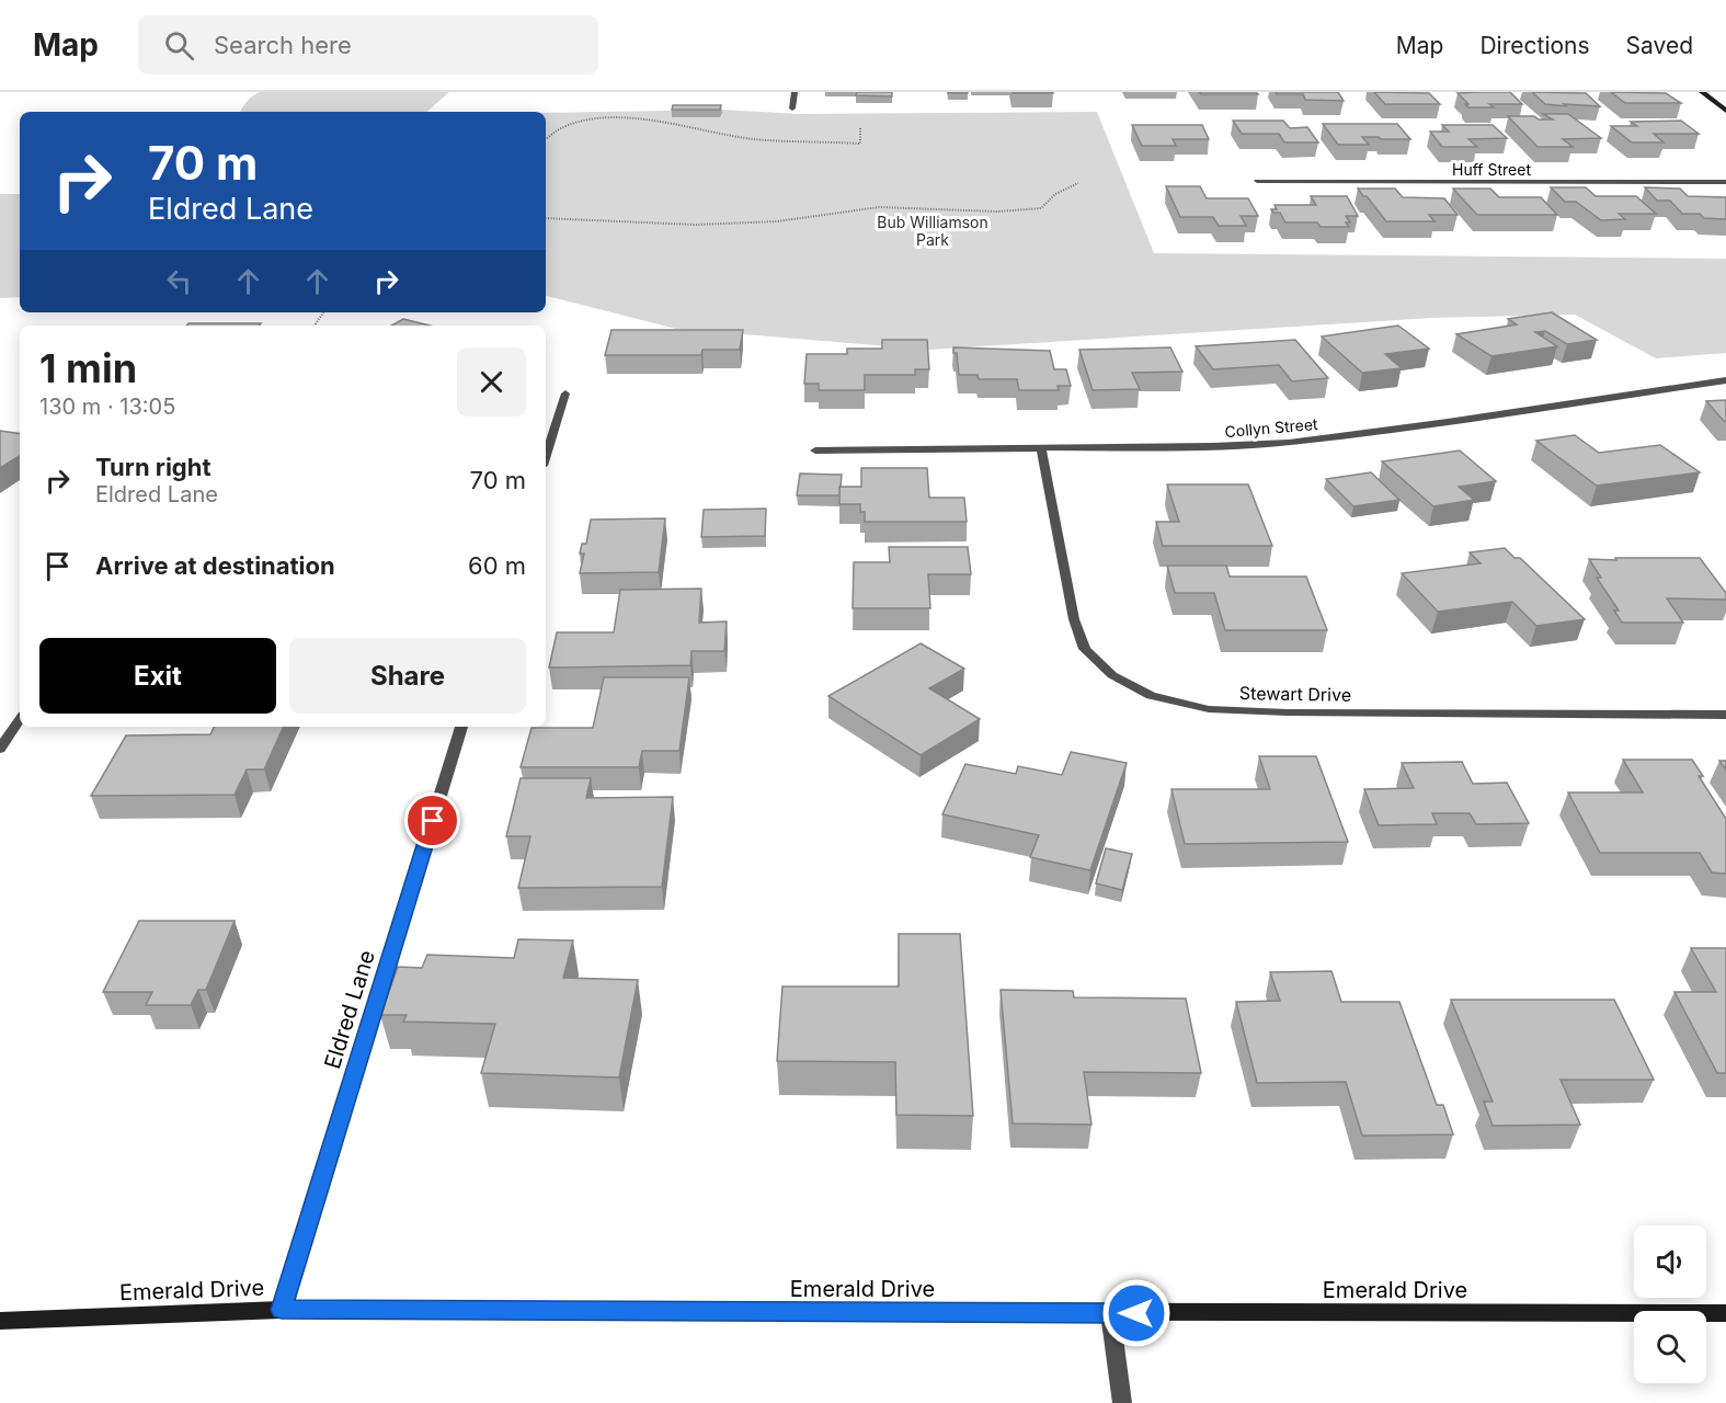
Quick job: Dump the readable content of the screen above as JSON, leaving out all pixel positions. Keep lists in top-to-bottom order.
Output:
{
  "streets": {
    "main road": ["Emerald Drive"],
    "street": [
      "Huff Street",
      "Collyn Street",
      "Stewart Drive",
      "Eldred Lane"
    ]
  },
  "crossings": [
    ["Collyn Street", "Stewart Drive"],
    ["Eldred Lane", "Emerald Drive"]
  ],
  "parks": ["Bub Williamson Park"],
  "page": {
    "header": "Map",
    "search": "Search here",
    "nav": ["Map", "Directions", "Saved"],
    "turn": ["70 m", "Eldred Lane"],
    "heading": ["1 min", "130 m · 13:05"],
    "list": [
      {
        "name": "Turn right",
        "note": "Eldred Lane",
        "value": "70 m"
      },
      {
        "name": "Arrive at destination",
        "value": "60 m"
      }
    ],
    "buttons": ["Exit", "Share"]
  }
}
